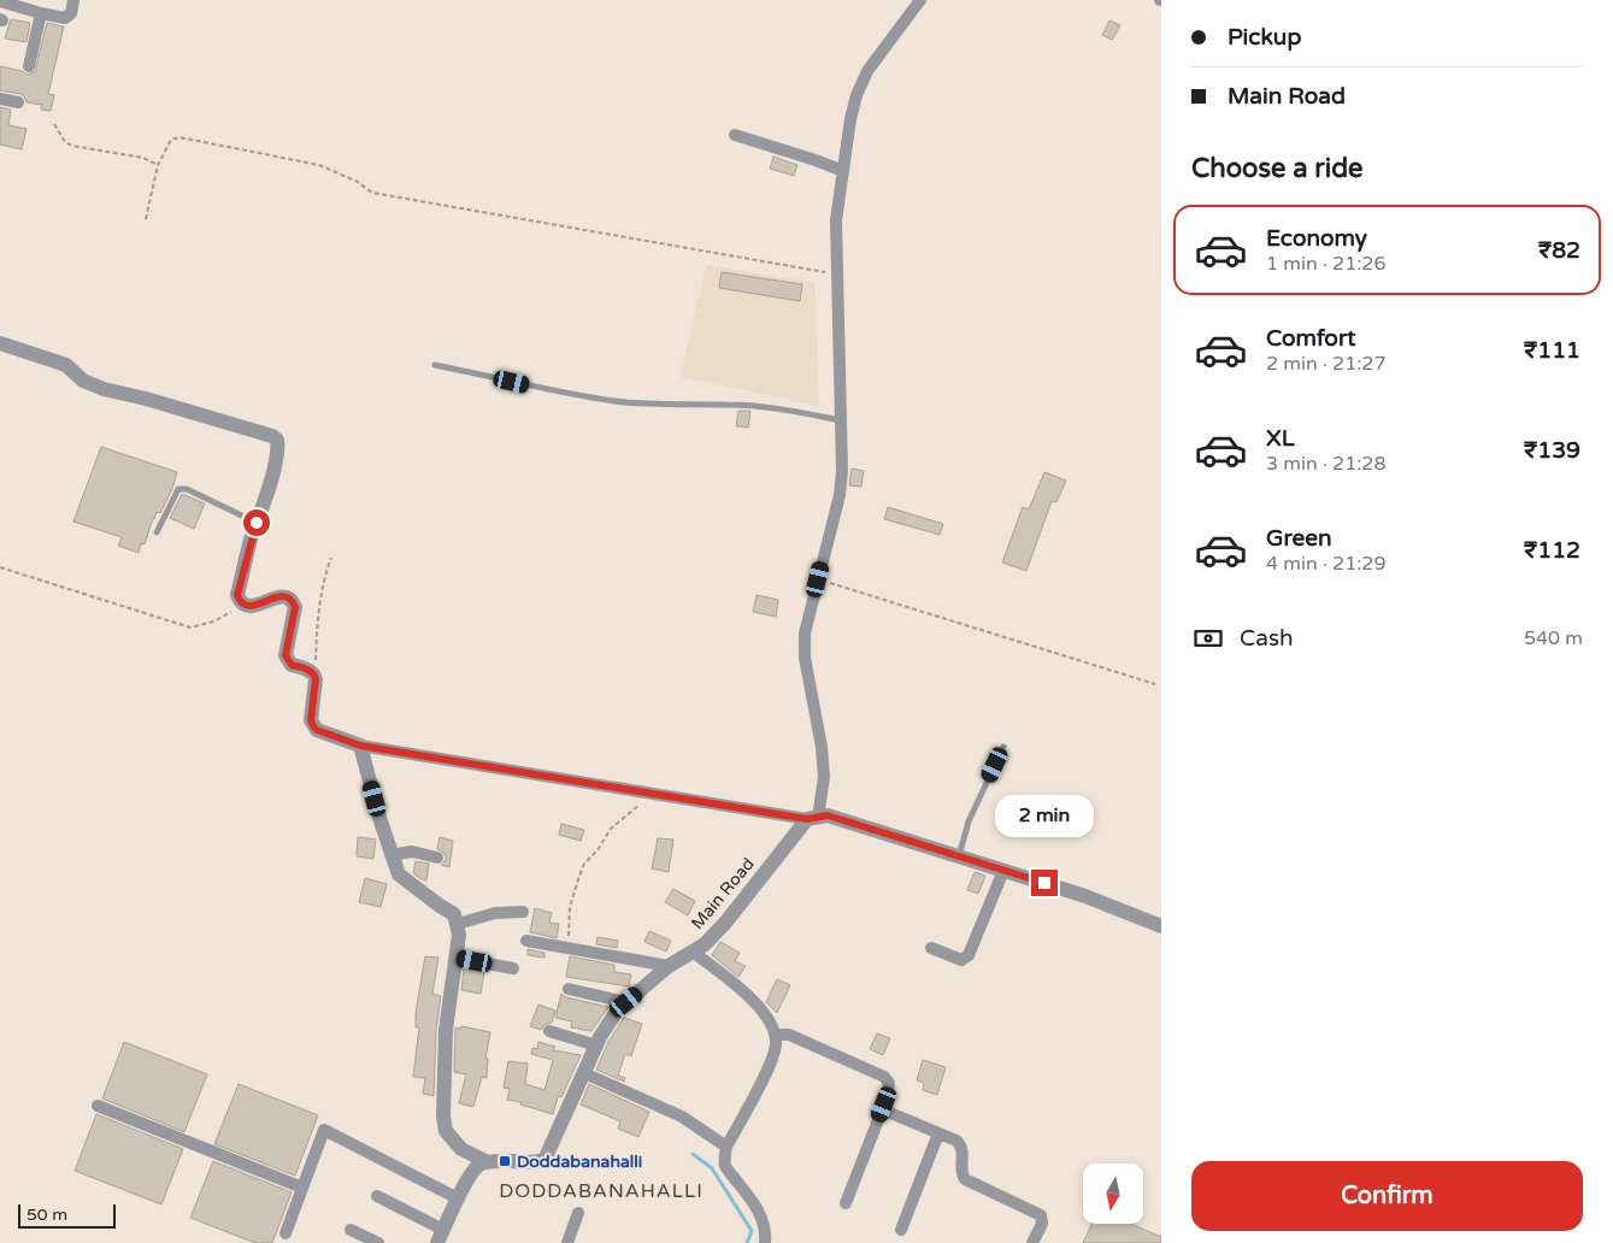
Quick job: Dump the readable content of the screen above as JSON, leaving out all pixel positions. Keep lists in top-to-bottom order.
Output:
{
  "streets": {
    "street": ["Main Road"]
  },
  "districts": ["DODDABANAHALLI"],
  "places": {
    "transit": ["Doddabanahalli"]
  },
  "scale_bar": "50 m",
  "north": "bottom",
  "page": {
    "banner": ["Pickup", "Main Road"],
    "heading": "Choose a ride",
    "list": [
      {
        "name": "Economy",
        "note": "1 min · 21:26",
        "value": "₹82"
      },
      {
        "name": "Comfort",
        "note": "2 min · 21:27",
        "value": "₹111"
      },
      {
        "name": "XL",
        "note": "3 min · 21:28",
        "value": "₹139"
      },
      {
        "name": "Green",
        "note": "4 min · 21:29",
        "value": "₹112"
      }
    ],
    "pay": ["Cash", "540 m"],
    "bubble": "2 min",
    "buttons": "Confirm",
    "scale": "50 m"
  }
}
